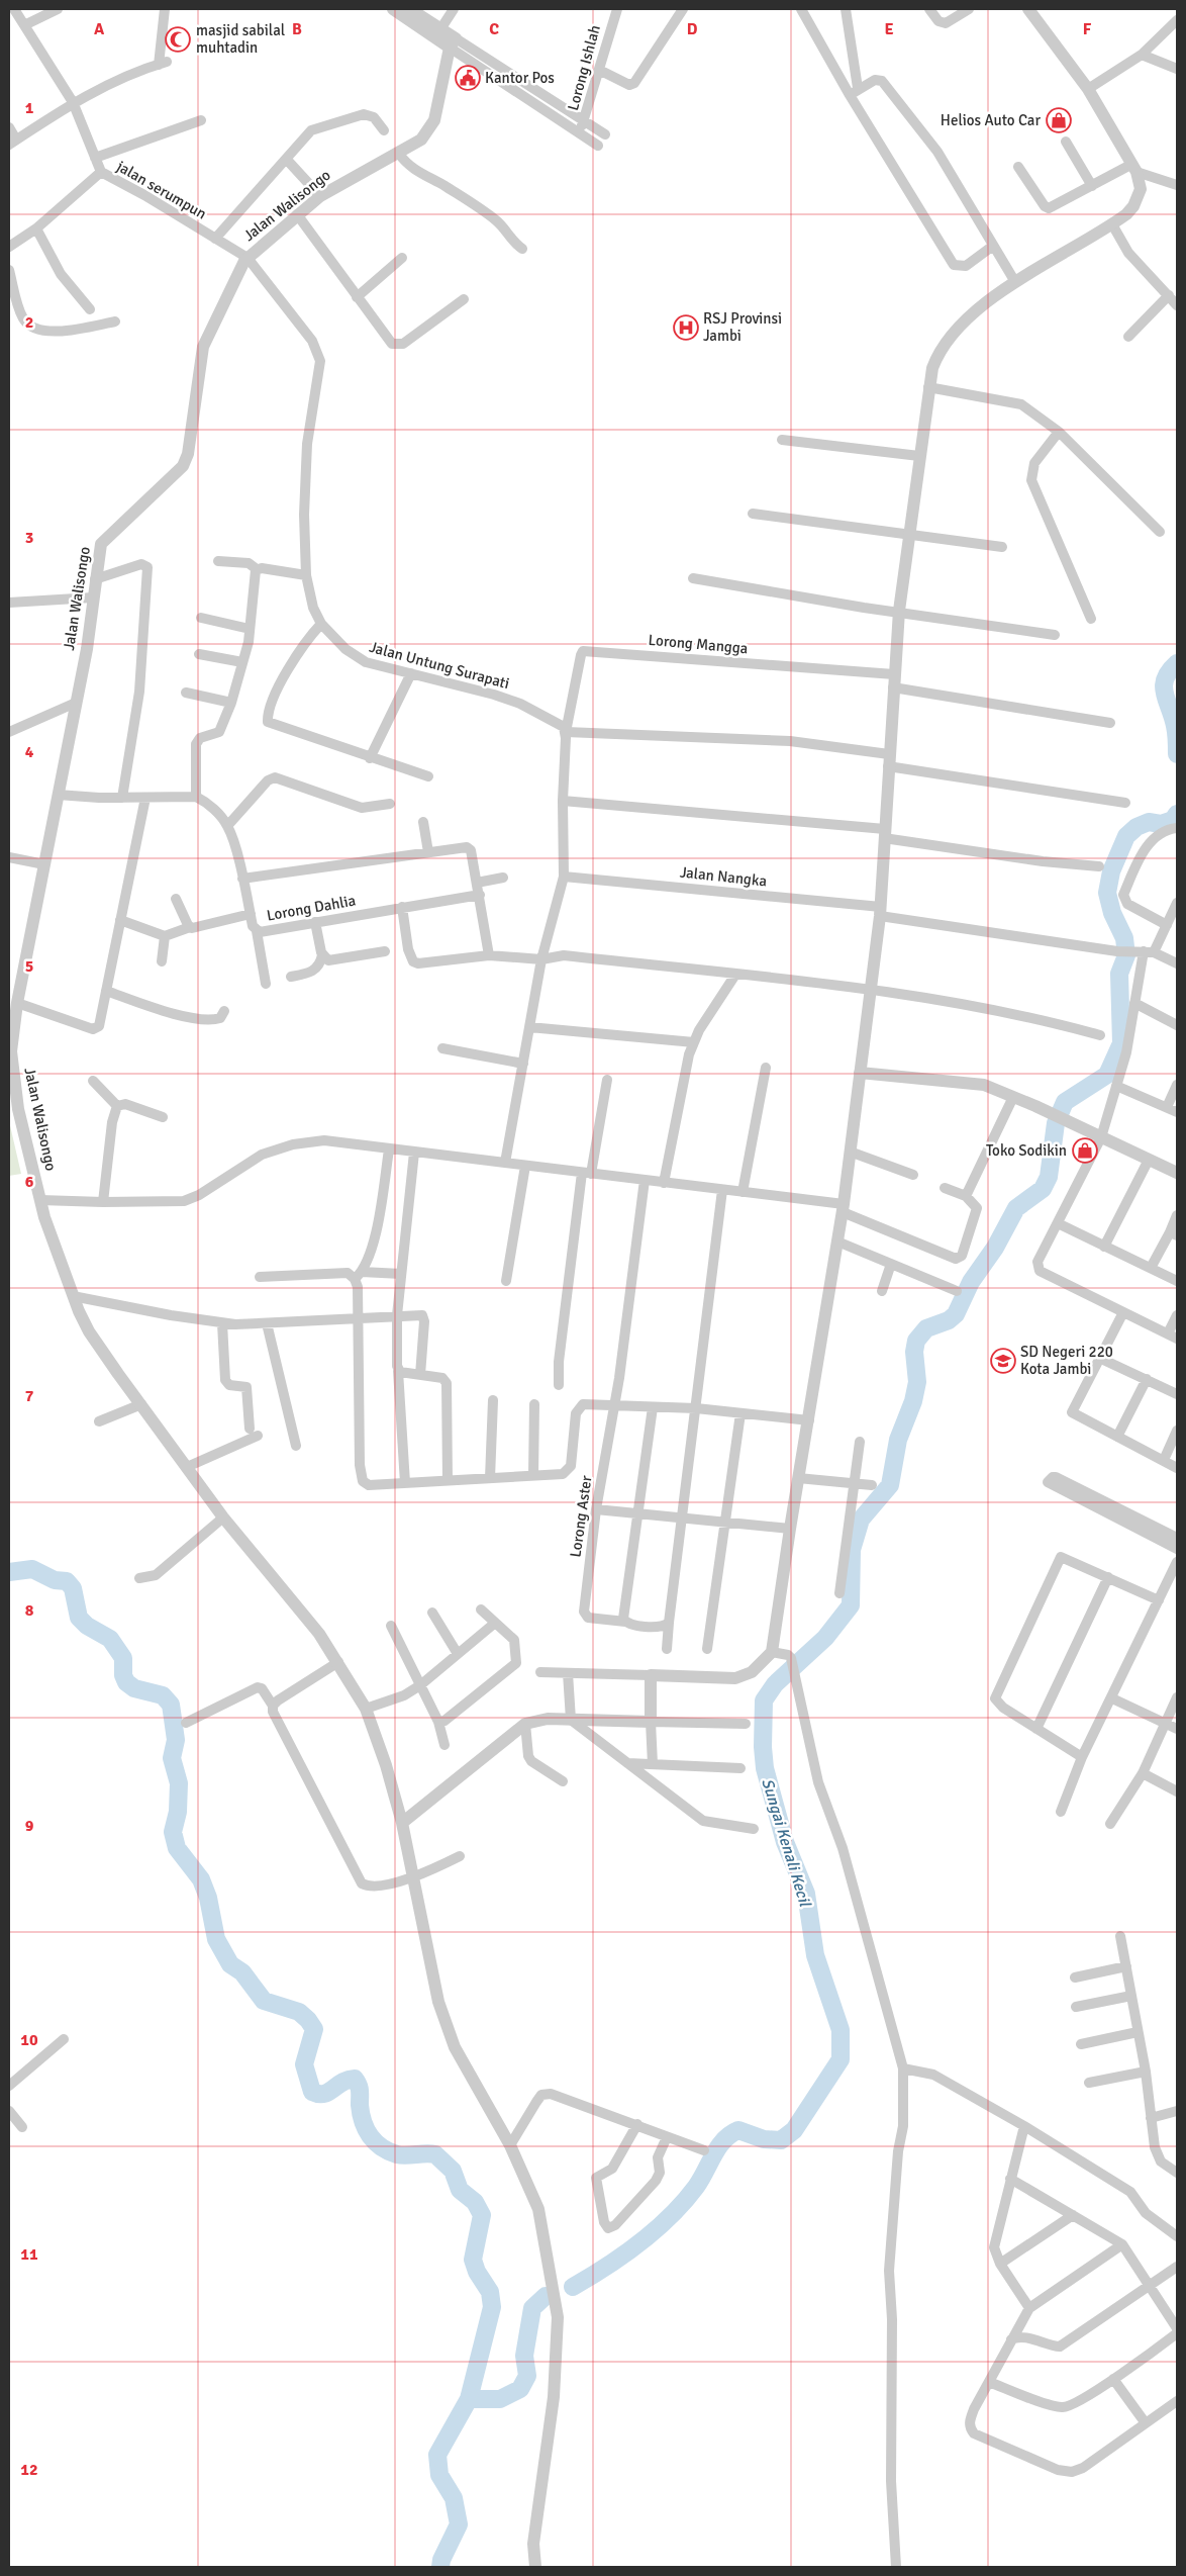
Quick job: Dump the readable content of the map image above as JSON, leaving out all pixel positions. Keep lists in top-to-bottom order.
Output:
{
  "streets": {
    "street": [
      "Lorong Ishlah",
      "jalan serumpun",
      "Jalan Walisongo",
      "Lorong Mangga",
      "Jalan Untung Surapati",
      "Jalan Nangka",
      "Lorong Dahlia",
      "Lorong Aster"
    ]
  },
  "crossings": [
    ["jalan serumpun", "Jalan Walisongo"],
    ["jalan serumpun", "Jalan Untung Surapati"],
    ["Jalan Walisongo", "Jalan Untung Surapati"],
    ["Lorong Mangga", "Jalan Untung Surapati"]
  ],
  "water": ["Sungai Kenali Kecil"],
  "places": {
    "mosque": ["masjid sabilal muhtadin"],
    "public building": ["Kantor Pos"],
    "shop": ["Helios Auto Car", "Toko Sodikin"],
    "hospital": ["RSJ Provinsi Jambi"],
    "school or university": ["SD Negeri 220 Kota Jambi"]
  },
  "grid": {
    "columns": [
      "A",
      "B",
      "C",
      "D",
      "E",
      "F"
    ],
    "rows": [
      "1",
      "2",
      "3",
      "4",
      "5",
      "6",
      "7",
      "8",
      "9",
      "10",
      "11",
      "12"
    ]
  }
}
